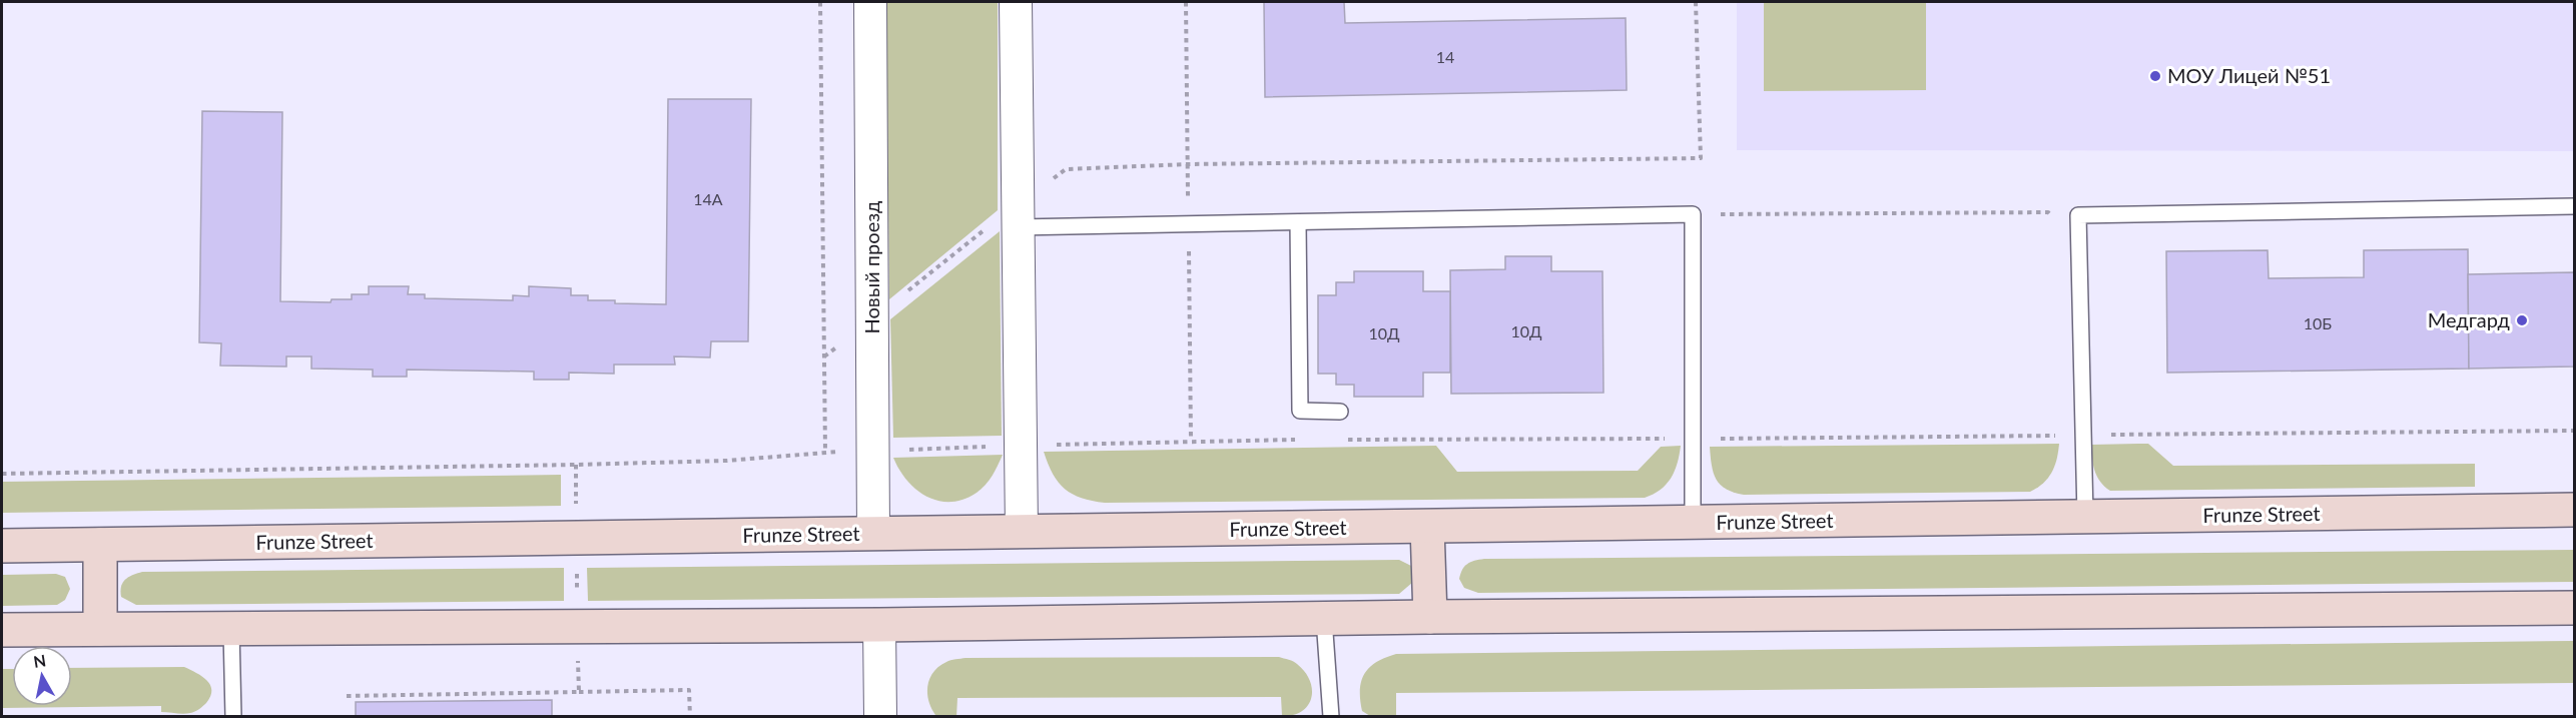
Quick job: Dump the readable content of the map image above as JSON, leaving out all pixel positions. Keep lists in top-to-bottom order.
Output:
{
  "streets": {
    "main road": ["Frunze Street"],
    "street": ["Новый проезд"]
  },
  "crossings": [
    ["Новый проезд", "Frunze Street"]
  ],
  "places": ["МОУ Лицей №51", "Медгард"],
  "house_numbers": [
    "14",
    "14А",
    "10Б",
    "10Д",
    "10Д"
  ],
  "north": "top"
}
